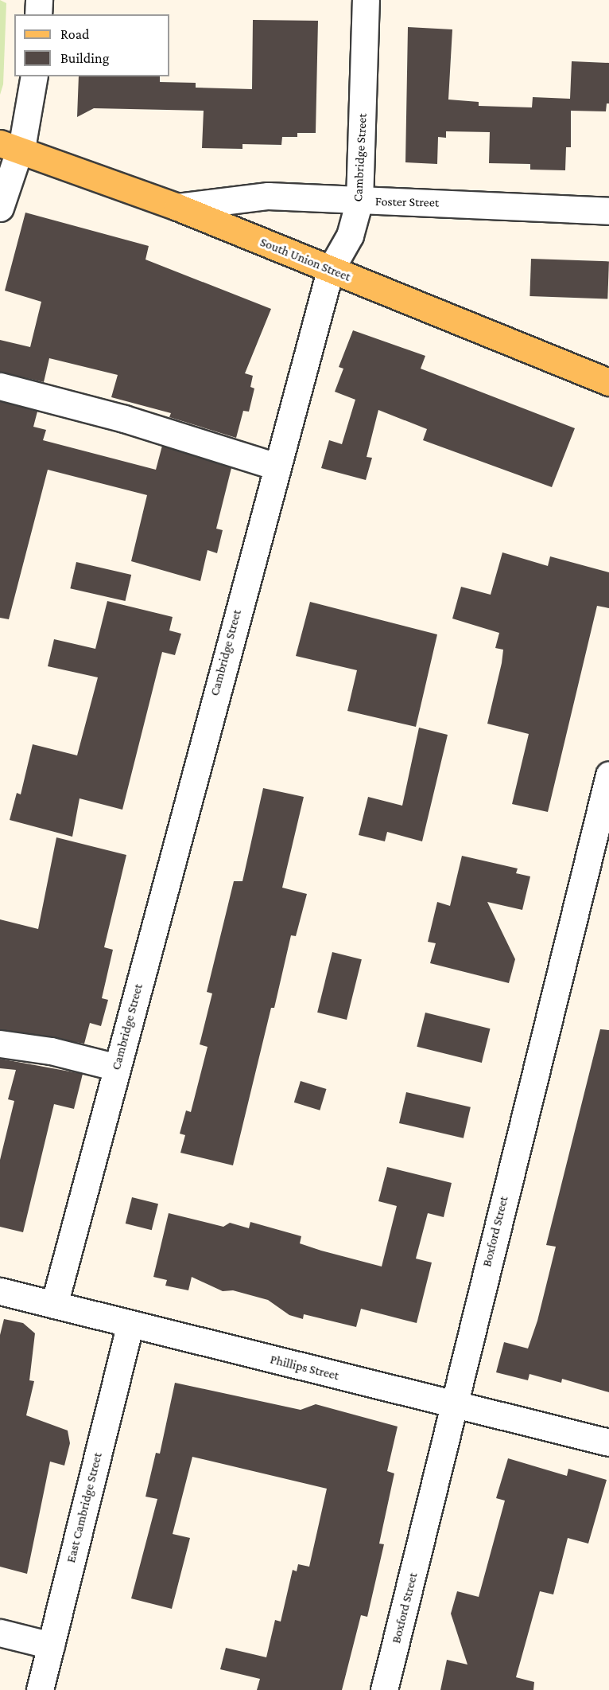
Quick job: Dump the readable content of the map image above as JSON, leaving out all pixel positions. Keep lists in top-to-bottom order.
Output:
{
  "streets": {
    "main road": ["South Union Street"],
    "street": [
      "Cambridge Street",
      "Foster Street",
      "Boxford Street",
      "Phillips Street",
      "East Cambridge Street"
    ]
  },
  "crossings": [
    ["Cambridge Street", "Foster Street"],
    ["Cambridge Street", "South Union Street"],
    ["Cambridge Street", "Phillips Street"],
    ["Foster Street", "South Union Street"],
    ["Boxford Street", "Phillips Street"],
    ["Phillips Street", "East Cambridge Street"]
  ],
  "legend": ["Road", "Building"]
}
